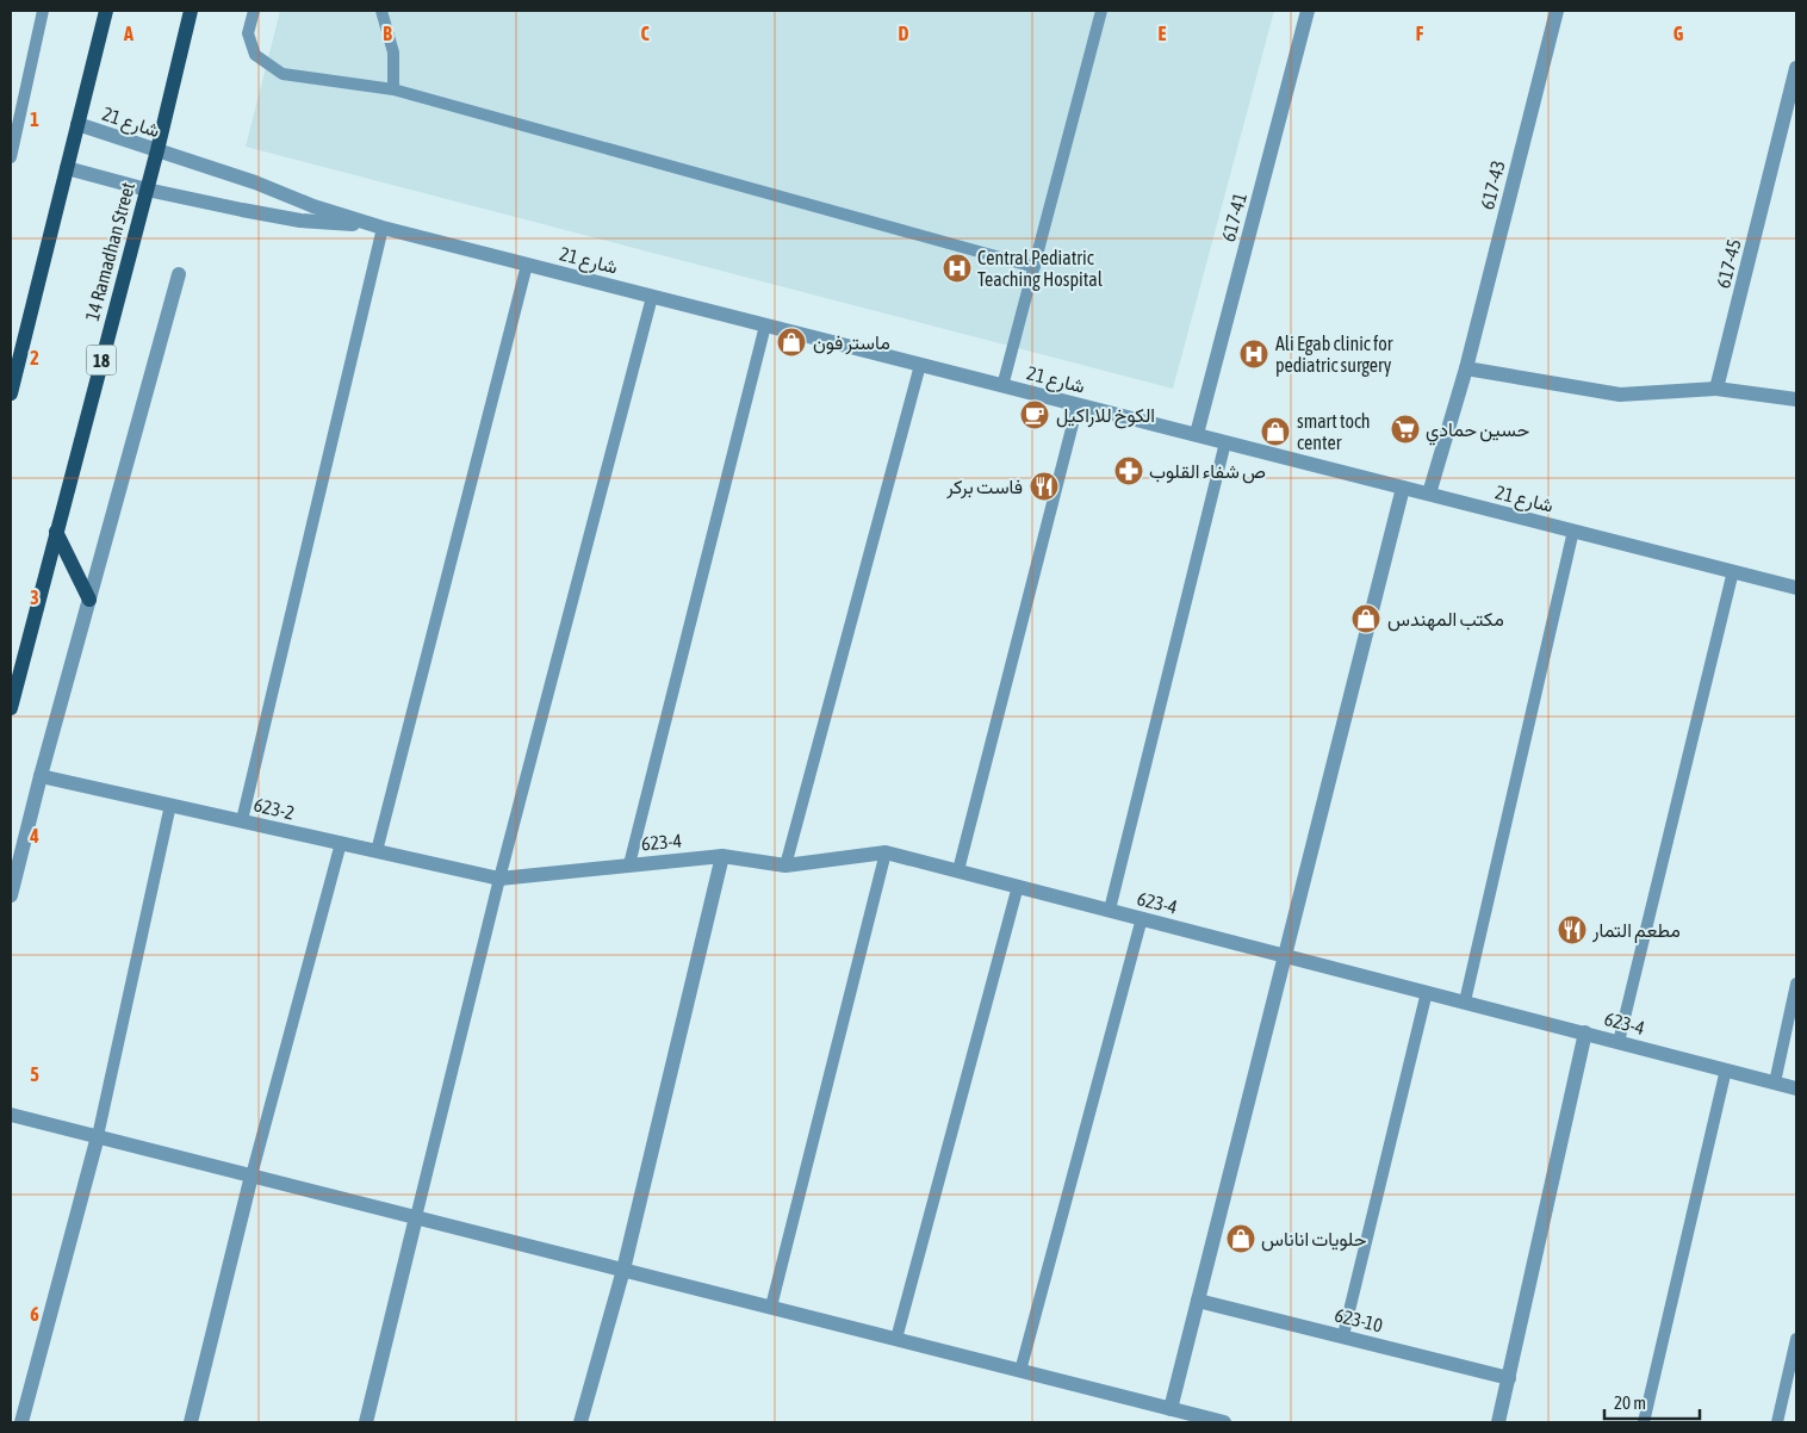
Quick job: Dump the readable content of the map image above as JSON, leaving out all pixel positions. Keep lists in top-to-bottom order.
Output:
{
  "streets": {
    "main road": ["14 Ramadhan Street", "18"],
    "street": [
      "شارع 21",
      "617-43",
      "617-41",
      "617-45",
      "623-2",
      "623-4",
      "623-10"
    ]
  },
  "crossings": [
    ["شارع 21", "617-43"],
    ["شارع 21", "617-41"],
    ["شارع 21", "14 Ramadhan Street"],
    ["623-2", "623-4"]
  ],
  "places": {
    "hospital": ["Central Pediatric Teaching Hospital", "Ali Egab clinic for pediatric surgery"],
    "shop": [
      "ماستر فون",
      "smart toch center",
      "مكتب المهندس",
      "حلويات اناناس"
    ],
    "cafe": ["الكوخ للاراكيل"],
    "supermarket": ["حسين حمادي"],
    "pharmacy": ["ص شفاء القلوب"],
    "restaurant": ["فاست بركر", "مطعم التمار"]
  },
  "scale_bar": "20 m",
  "grid": {
    "columns": [
      "A",
      "B",
      "C",
      "D",
      "E",
      "F",
      "G"
    ],
    "rows": [
      "1",
      "2",
      "3",
      "4",
      "5",
      "6"
    ]
  }
}
